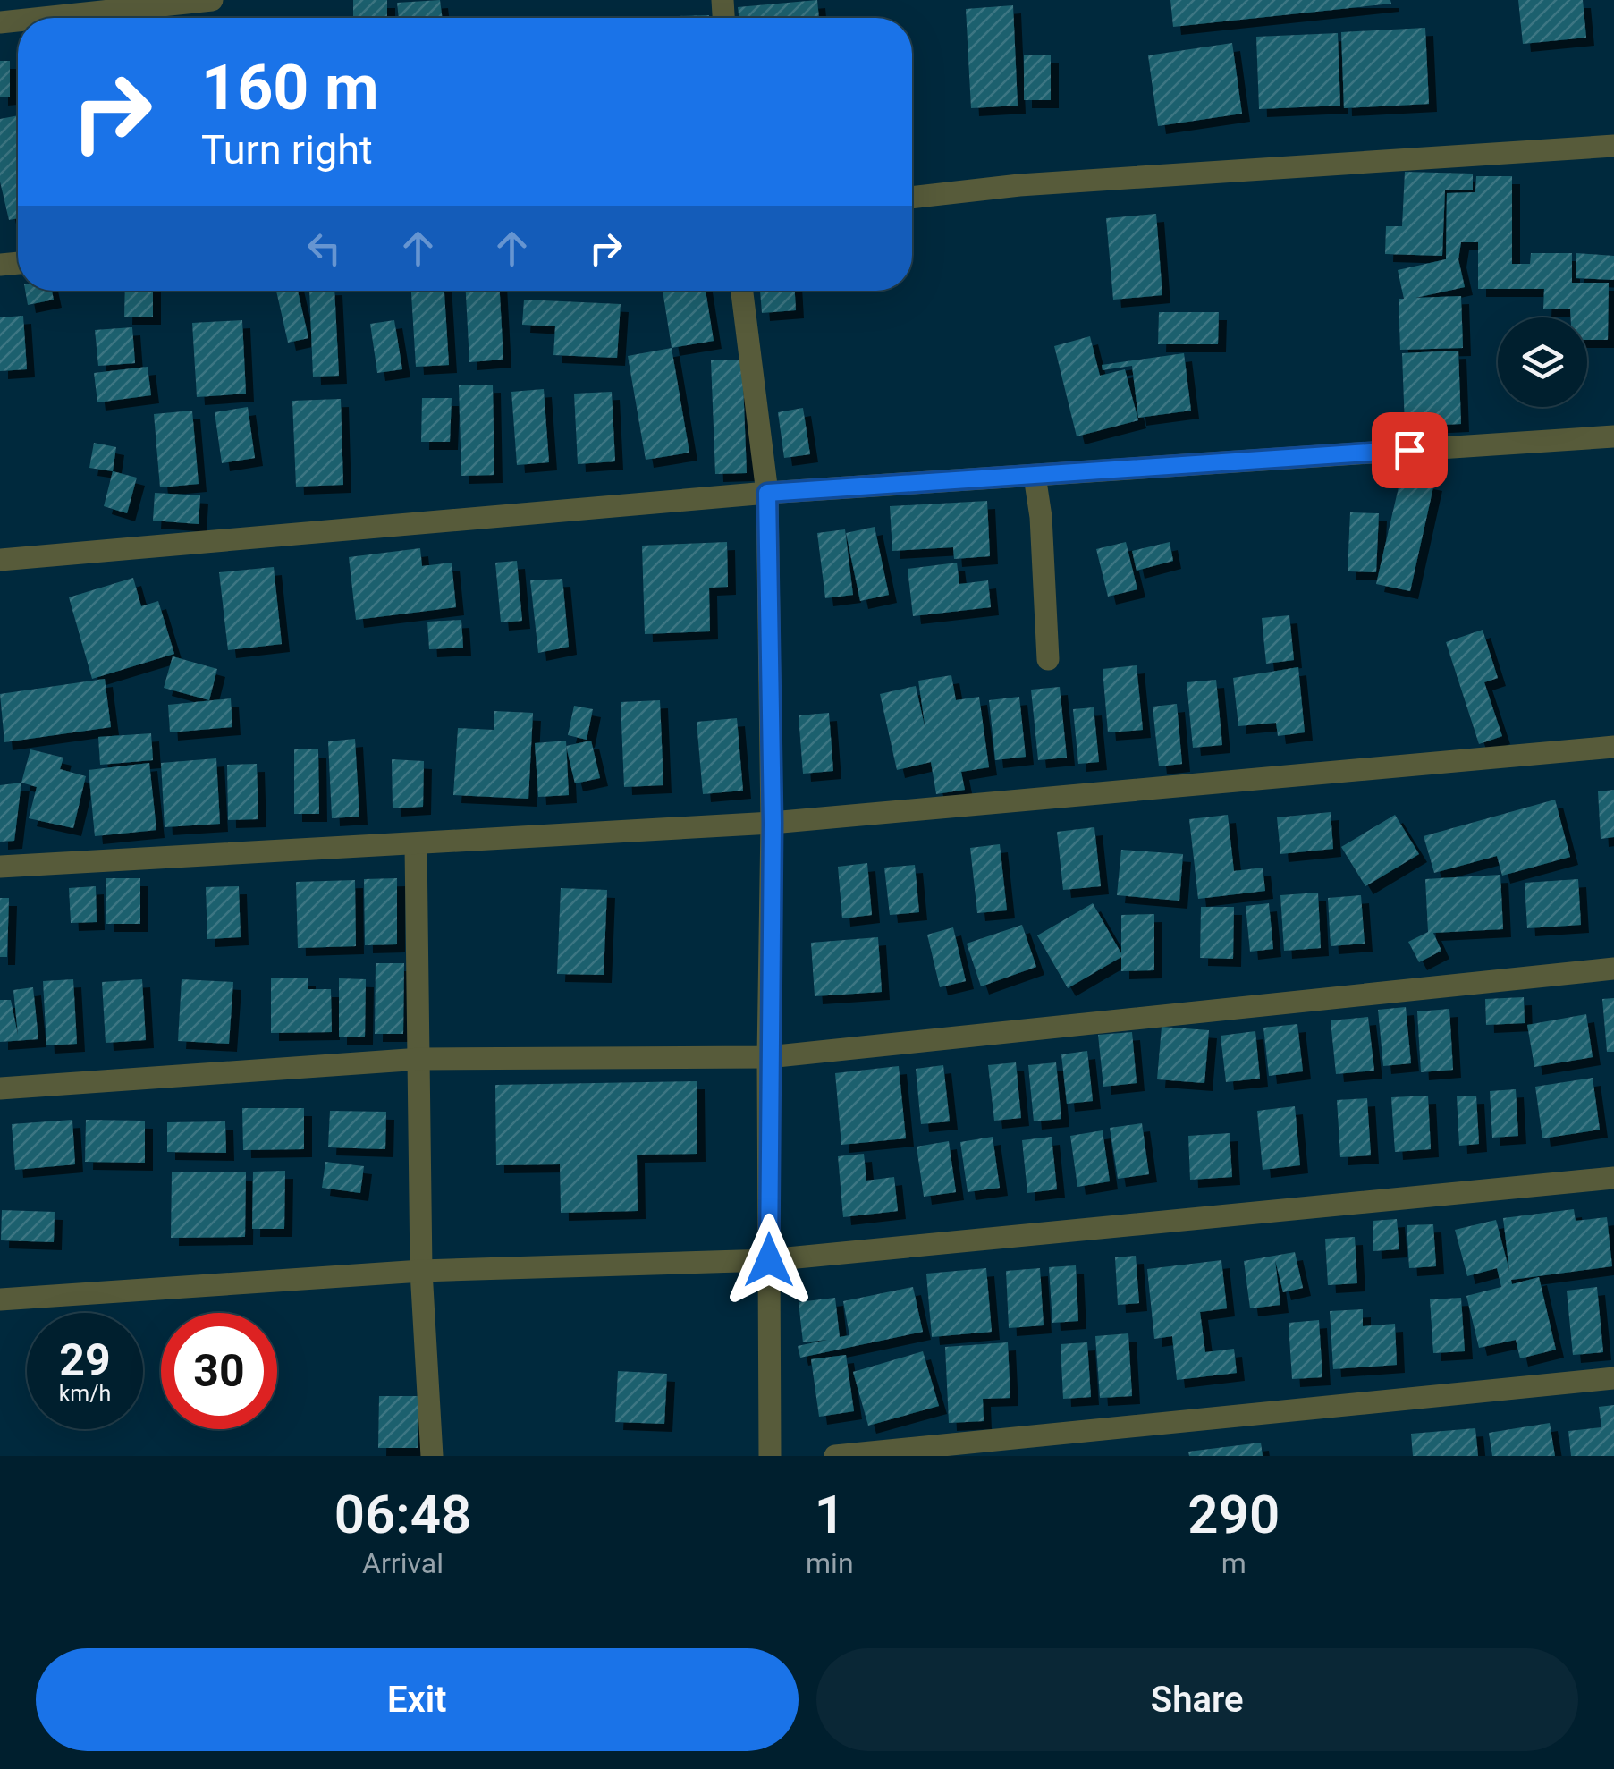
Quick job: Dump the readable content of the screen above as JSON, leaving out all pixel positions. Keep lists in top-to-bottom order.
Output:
{
  "page": {
    "turn": ["160 m", "Turn right"],
    "speed": "29 km/h",
    "limit": "30",
    "eta": [
      "06:48",
      "Arrival",
      "1",
      "min",
      "290",
      "m"
    ],
    "buttons": ["Exit", "Share"]
  }
}
